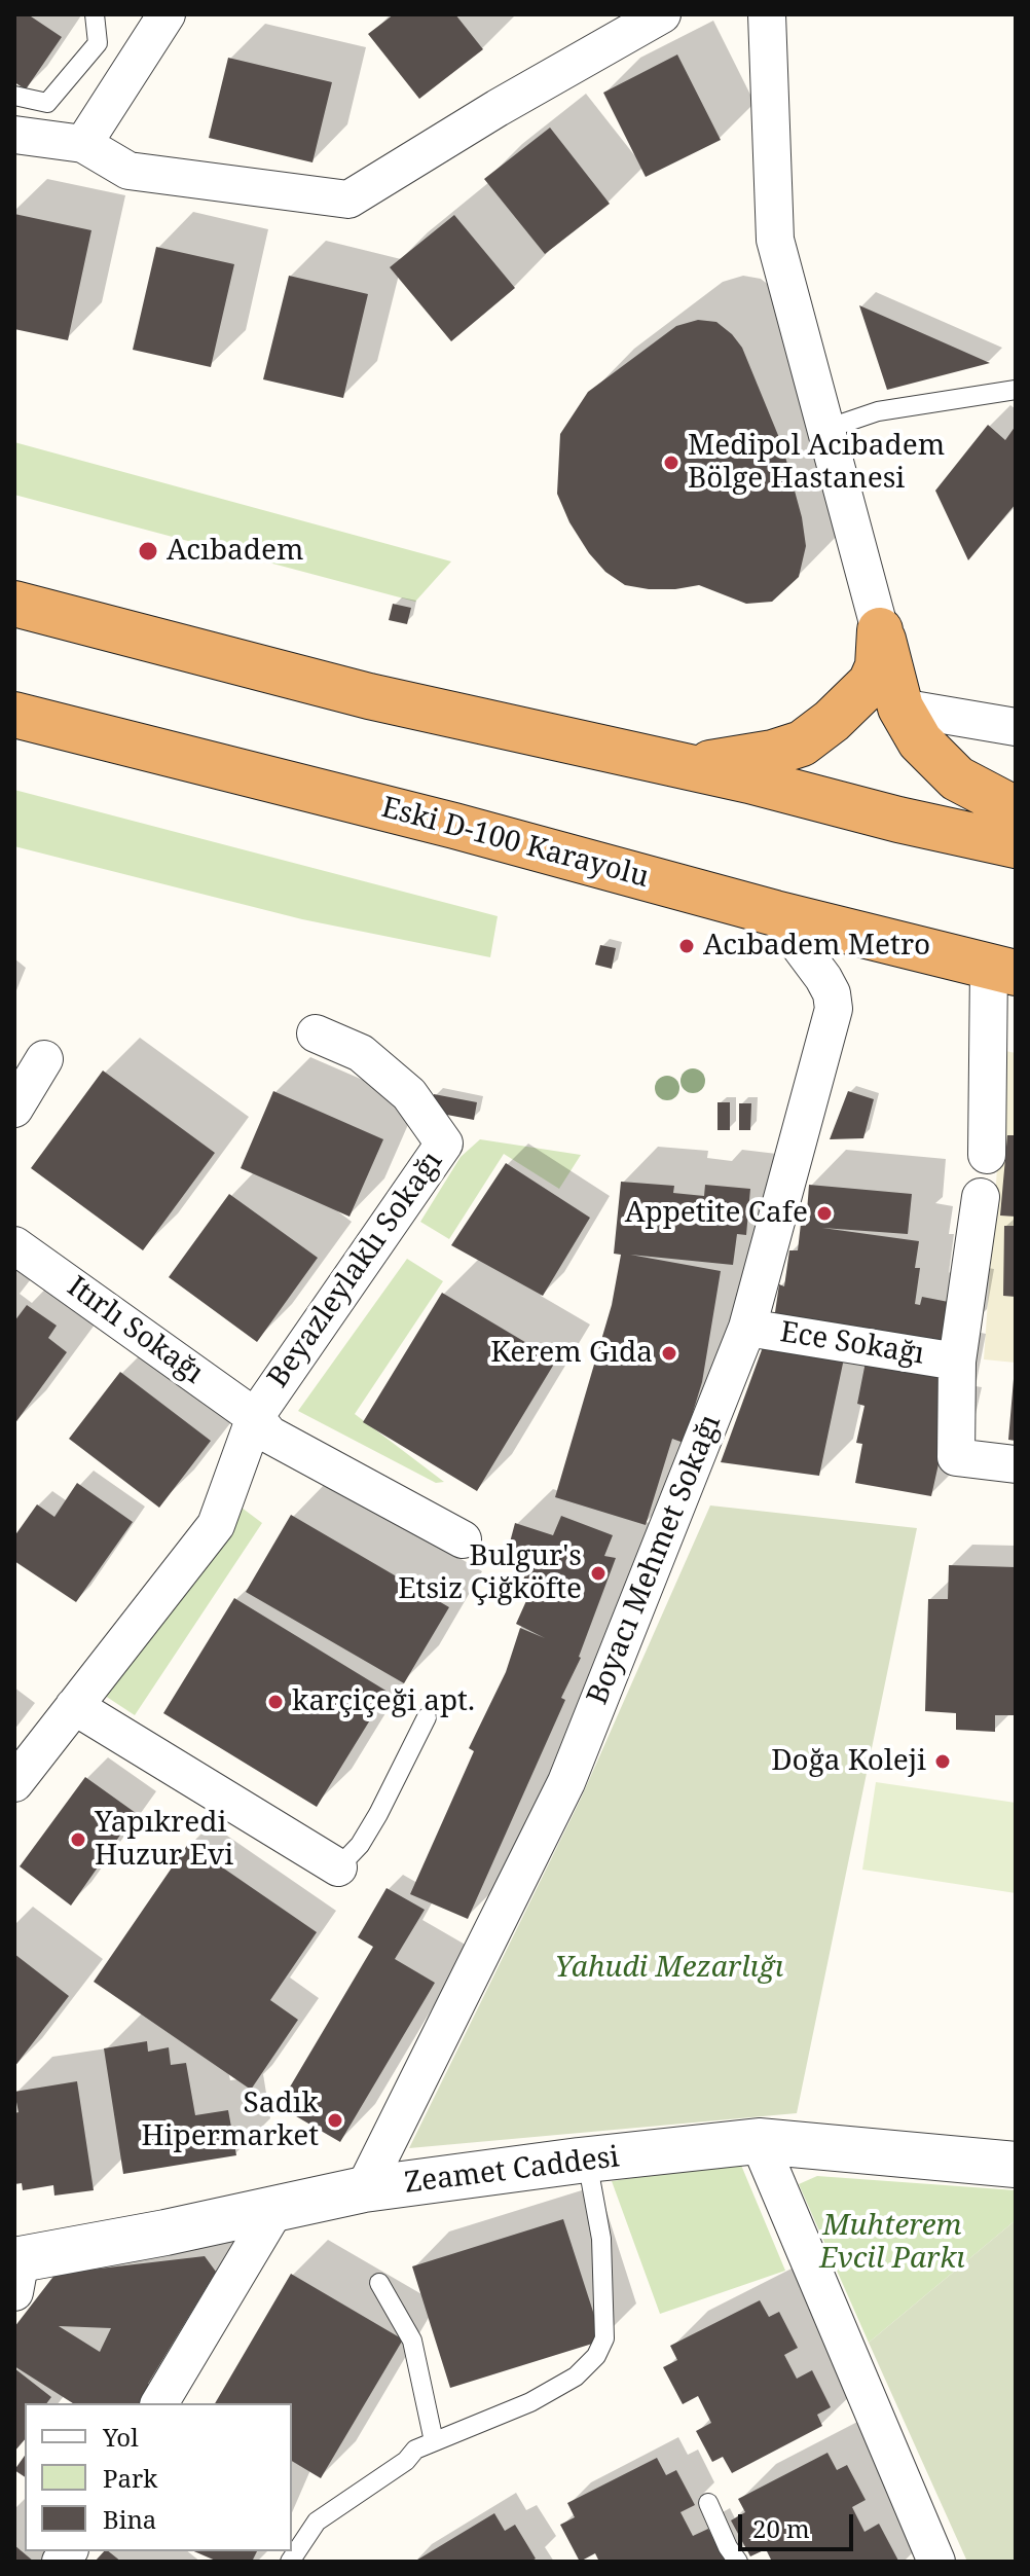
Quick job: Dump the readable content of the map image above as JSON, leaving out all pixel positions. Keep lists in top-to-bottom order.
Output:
{
  "streets": {
    "highway": ["Eski D-100 Karayolu"],
    "street": [
      "Beyazleylaklı Sokağı",
      "Itırlı Sokağı",
      "Ece Sokağı",
      "Boyacı Mehmet Sokağı",
      "Zeamet Caddesi"
    ]
  },
  "crossings": [
    ["Eski D-100 Karayolu", "Boyacı Mehmet Sokağı"],
    ["Beyazleylaklı Sokağı", "Itırlı Sokağı"],
    ["Ece Sokağı", "Boyacı Mehmet Sokağı"],
    ["Boyacı Mehmet Sokağı", "Zeamet Caddesi"]
  ],
  "parks": ["Yahudi Mezarlığı", "Muhterem Evcil Parkı"],
  "places": [
    "Medipol Acıbadem Bölge Hastanesi",
    "Acıbadem",
    "Acıbadem Metro",
    "Appetite Cafe",
    "Kerem Gıda",
    "Bulgur's Etsiz Çiğköfte",
    "karçiçeği apt.",
    "Doğa Koleji",
    "Yapıkredi Huzur Evi",
    "Sadık Hipermarket"
  ],
  "legend": ["Yol", "Park", "Bina"],
  "scale_bar": "20 m"
}
